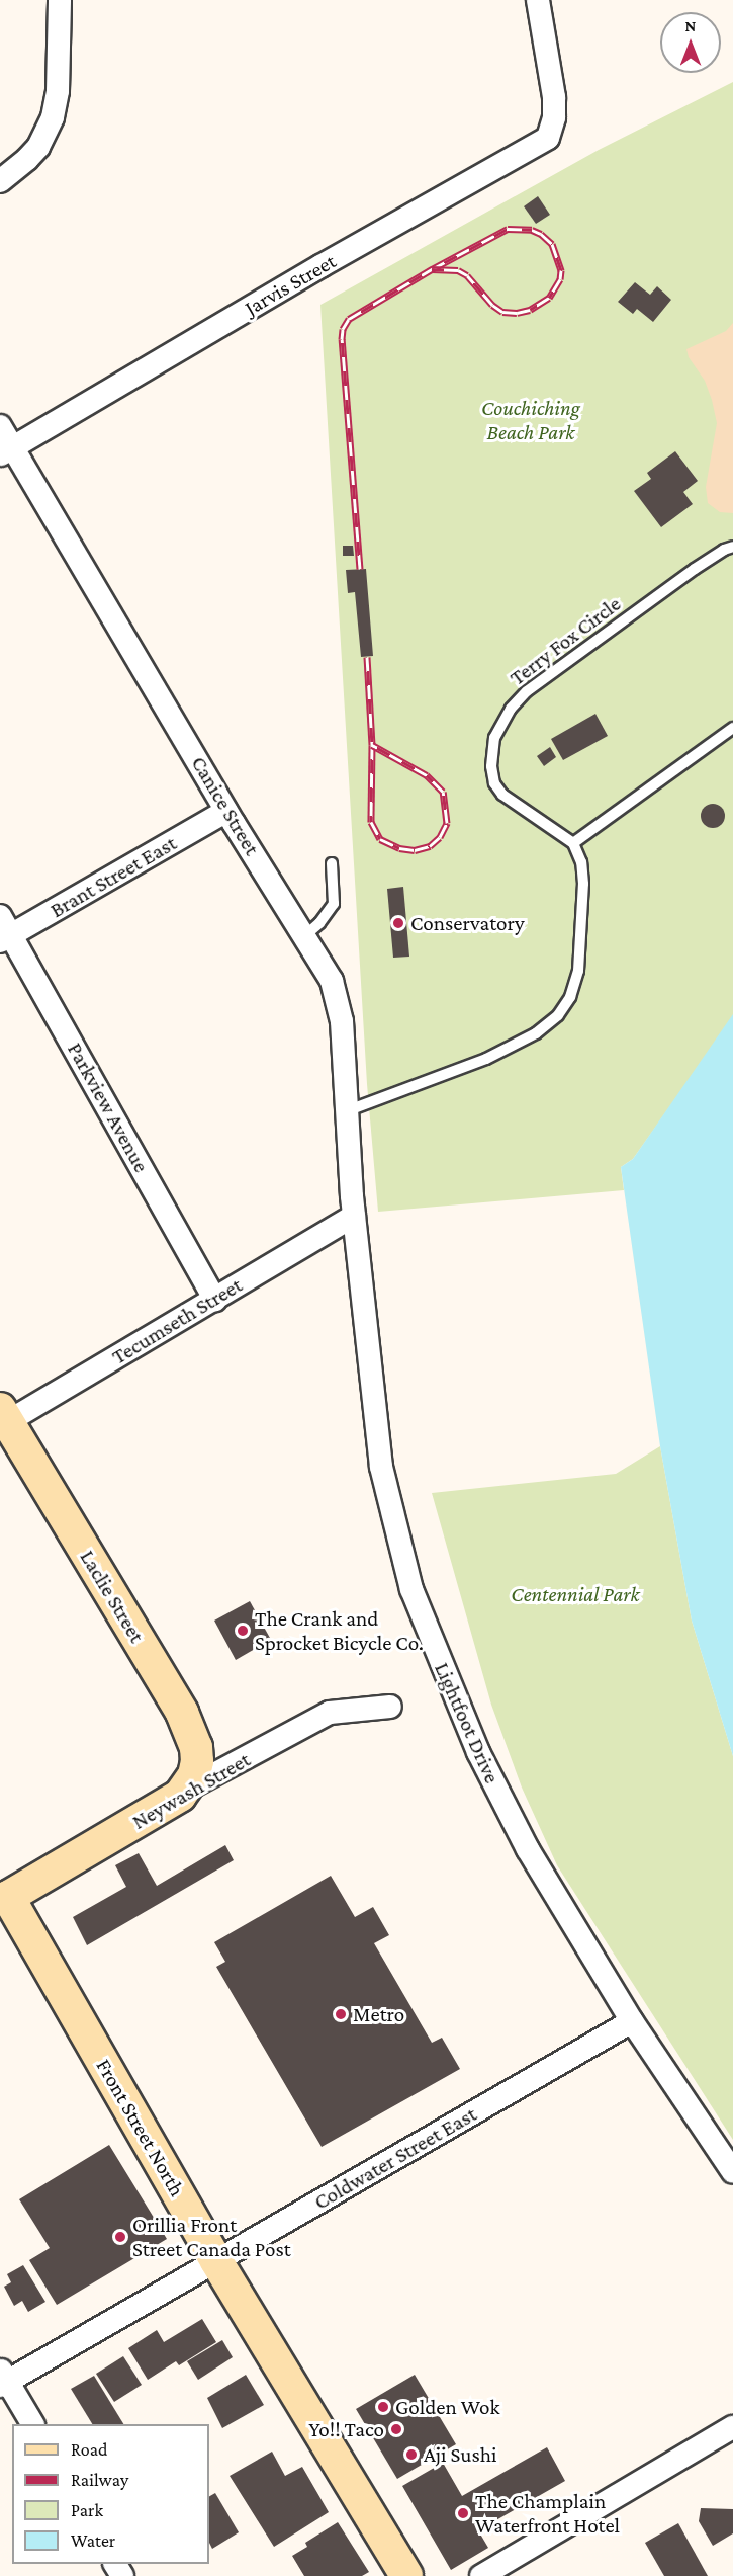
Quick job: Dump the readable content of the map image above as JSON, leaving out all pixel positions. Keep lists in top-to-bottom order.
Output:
{
  "streets": {
    "main road": ["Laclie Street", "Neywash Street", "Front Street North"],
    "street": [
      "Jarvis Street",
      "Canice Street",
      "Brant Street East",
      "Parkview Avenue",
      "Tecumseth Street",
      "Lightfoot Drive",
      "Coldwater Street East"
    ],
    "lane": ["Terry Fox Circle"]
  },
  "crossings": [
    ["Jarvis Street", "Canice Street"],
    ["Canice Street", "Brant Street East"],
    ["Canice Street", "Tecumseth Street"],
    ["Canice Street", "Lightfoot Drive"],
    ["Brant Street East", "Parkview Avenue"],
    ["Parkview Avenue", "Tecumseth Street"],
    ["Tecumseth Street", "Laclie Street"],
    ["Tecumseth Street", "Lightfoot Drive"],
    ["Laclie Street", "Neywash Street"],
    ["Lightfoot Drive", "Coldwater Street East"],
    ["Neywash Street", "Front Street North"],
    ["Front Street North", "Coldwater Street East"]
  ],
  "parks": ["Couchiching Beach Park", "Centennial Park"],
  "places": [
    "Conservatory",
    "The Crank and Sprocket Bicycle Co.",
    "Metro",
    "Orillia Front Street Canada Post",
    "Golden Wok",
    "Yo!! Taco",
    "Aji Sushi",
    "The Champlain Waterfront Hotel"
  ],
  "legend": [
    "Road",
    "Railway",
    "Park",
    "Water"
  ],
  "north": "top"
}
